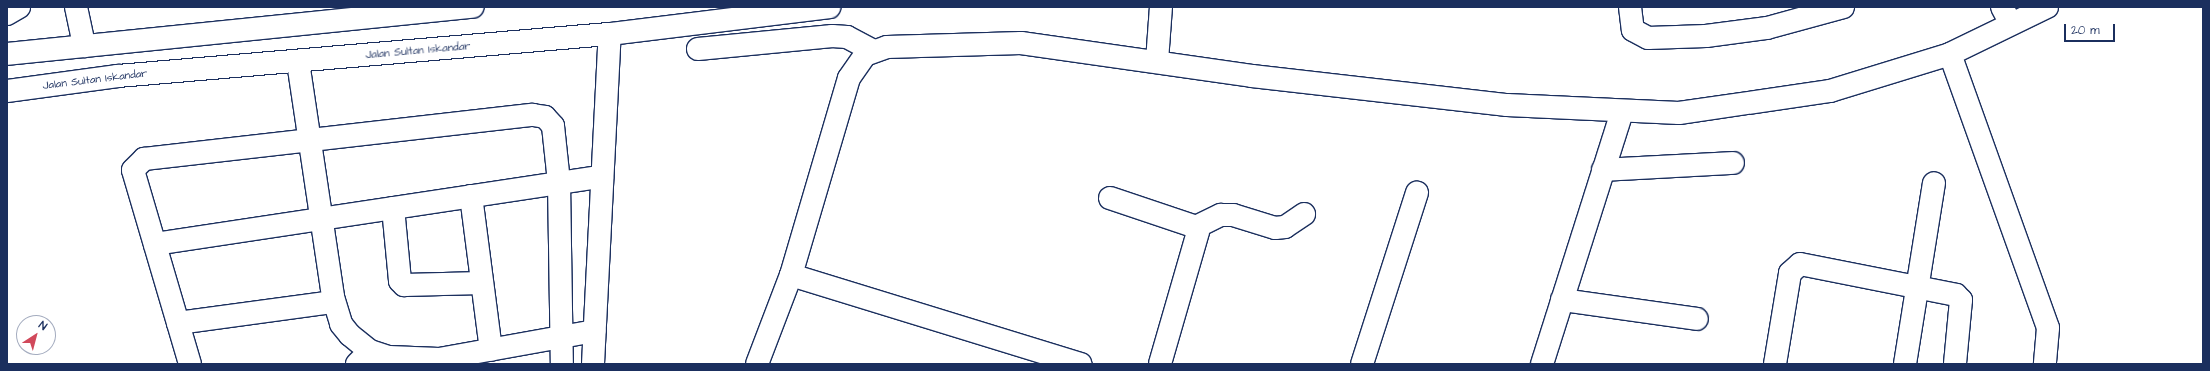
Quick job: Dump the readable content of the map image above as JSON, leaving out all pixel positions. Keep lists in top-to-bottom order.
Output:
{
  "streets": {
    "street": ["Jalan Sultan Iskandar"]
  },
  "scale_bar": "20 m",
  "north": "top right"
}
